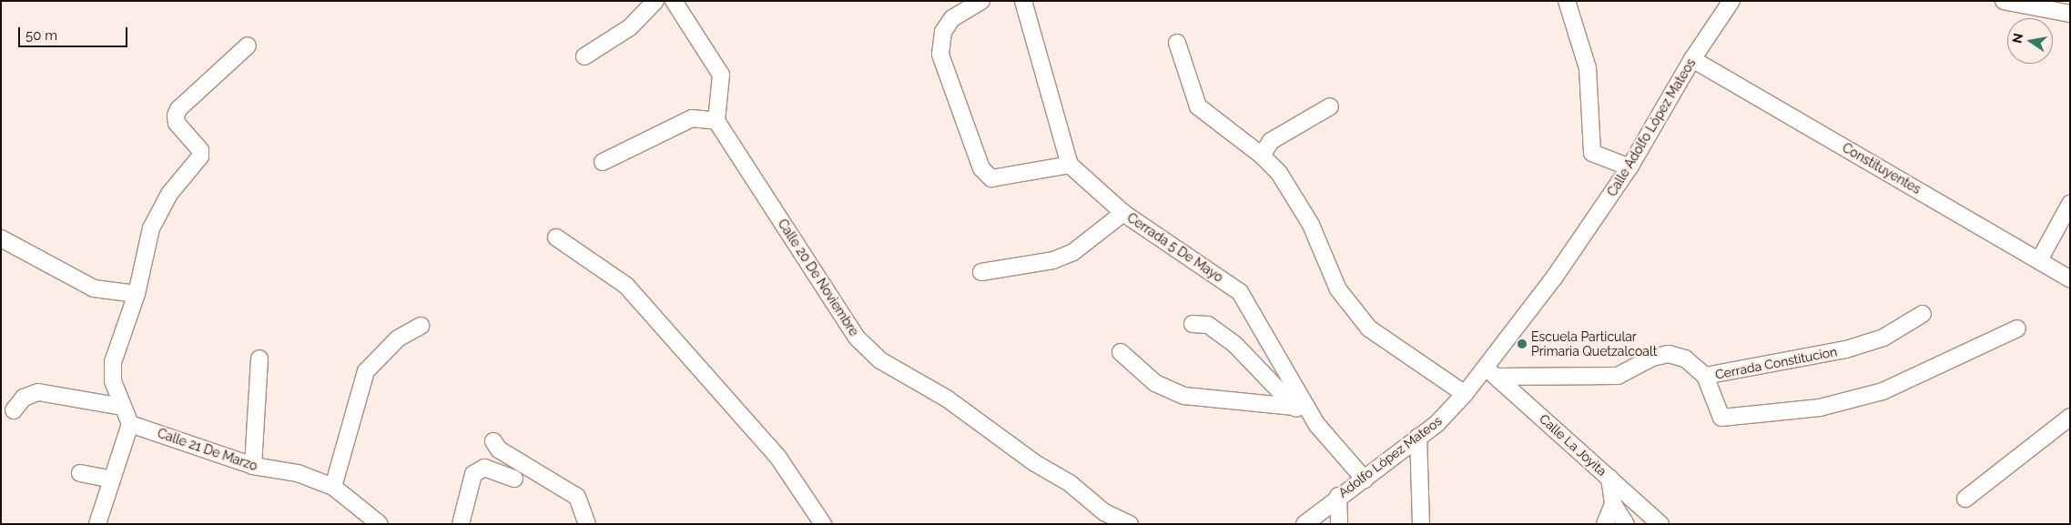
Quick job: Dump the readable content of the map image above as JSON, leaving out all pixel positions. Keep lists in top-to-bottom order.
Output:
{
  "streets": {
    "street": [
      "Calle Adolfo López Mateos",
      "Constituyentes",
      "Cerrada 5 De Mayo",
      "Calle 20 De Noviembre",
      "Cerrada Constitucion",
      "Calle La Joyita",
      "Calle 21 De Marzo",
      "Adolfo López Mateos"
    ]
  },
  "crossings": [
    ["Calle Adolfo López Mateos", "Constituyentes"],
    ["Calle Adolfo López Mateos", "Adolfo López Mateos"],
    ["Cerrada 5 De Mayo", "Adolfo López Mateos"],
    ["Calle La Joyita", "Adolfo López Mateos"]
  ],
  "places": ["Escuela Particular Primaria Quetzalcoalt"],
  "scale_bar": "50 m",
  "north": "left"
}
